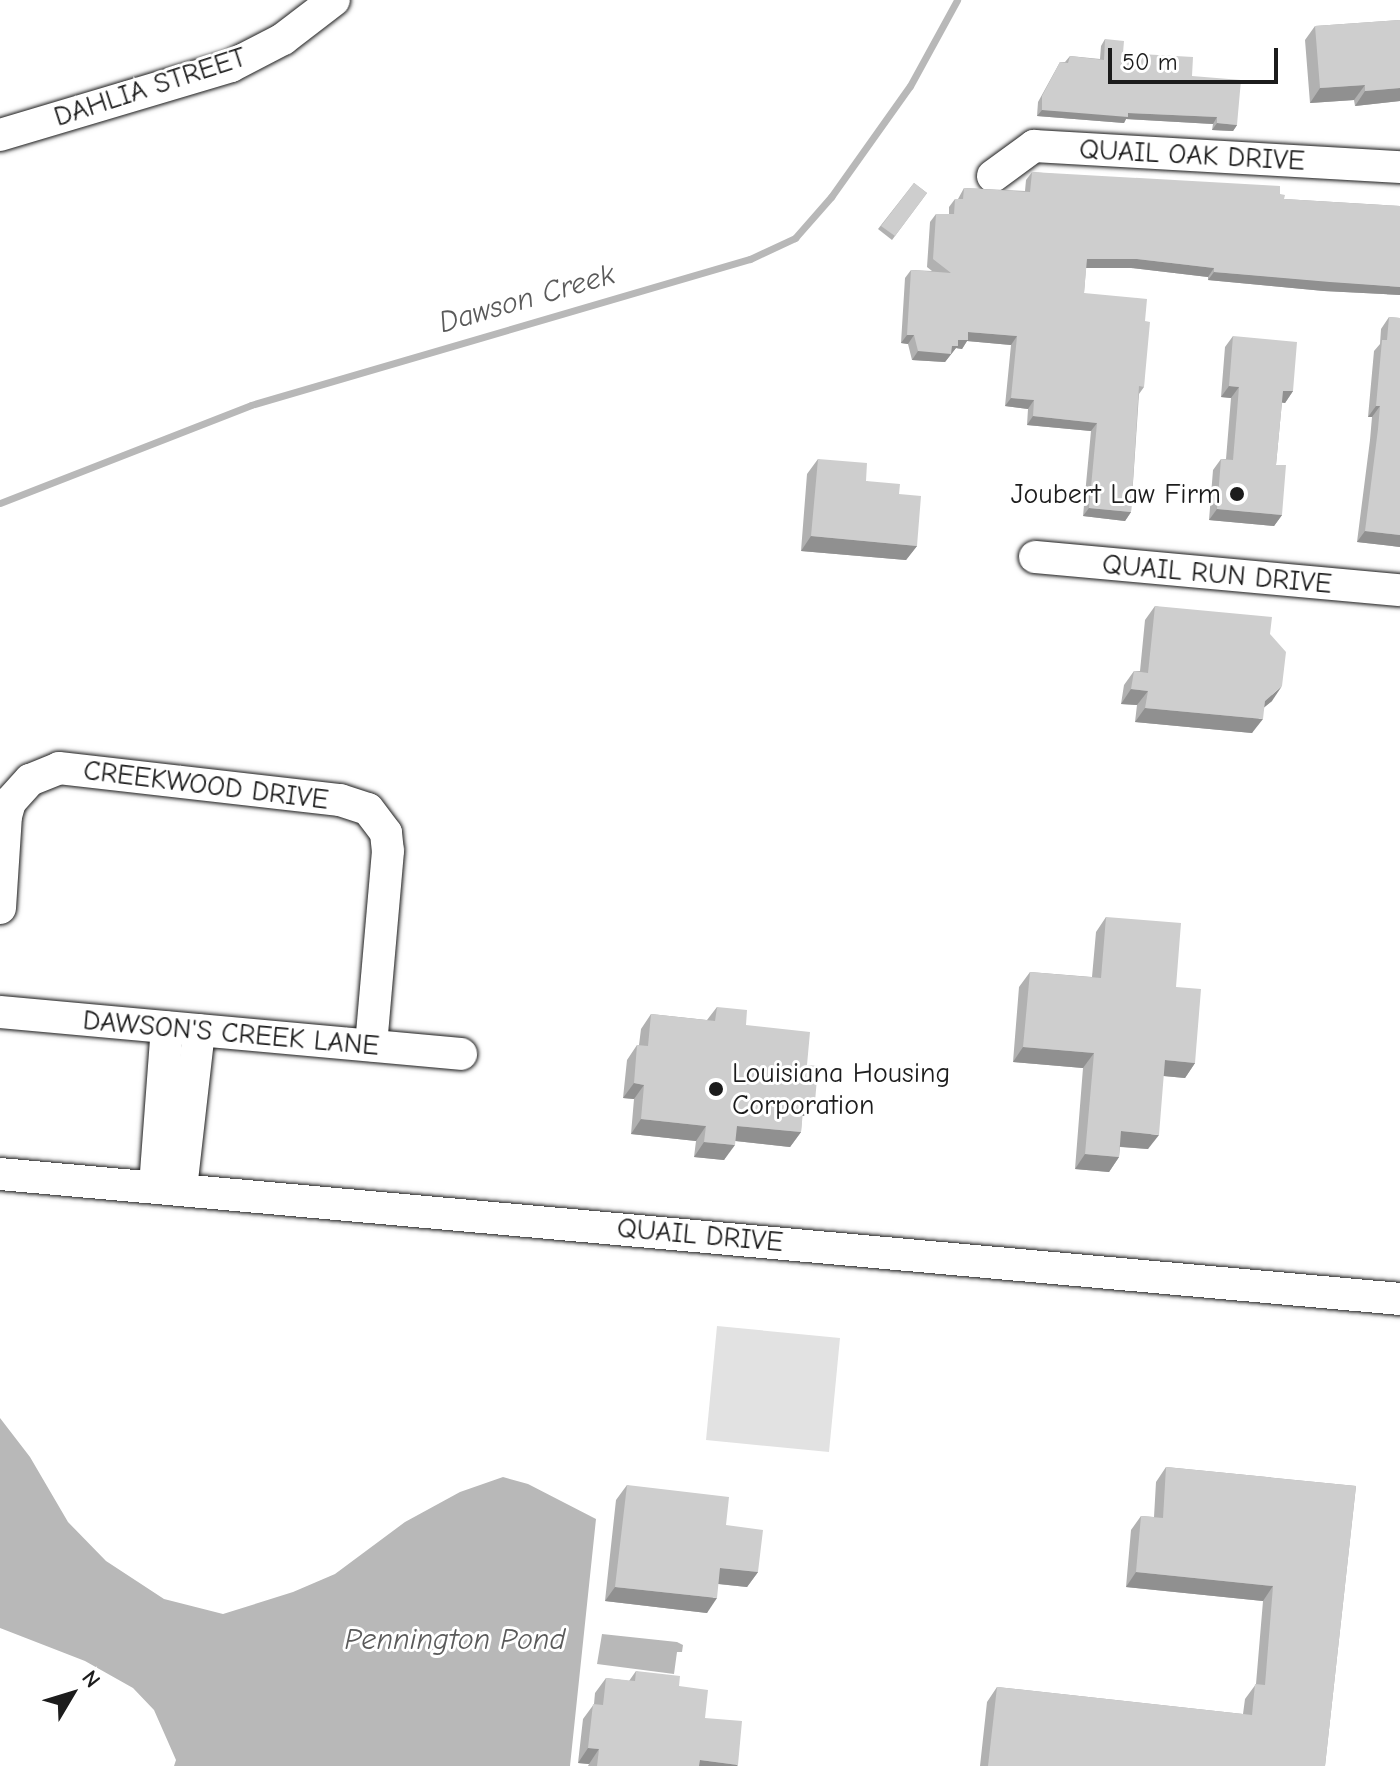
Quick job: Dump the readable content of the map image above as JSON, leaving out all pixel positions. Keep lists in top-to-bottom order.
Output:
{
  "streets": {
    "street": [
      "DAHLIA STREET",
      "QUAIL OAK DRIVE",
      "QUAIL RUN DRIVE",
      "CREEKWOOD DRIVE",
      "DAWSON'S CREEK LANE",
      "QUAIL DRIVE"
    ]
  },
  "crossings": [
    ["CREEKWOOD DRIVE", "DAWSON'S CREEK LANE"]
  ],
  "water": ["Dawson Creek", "Pennington Pond"],
  "places": ["Joubert Law Firm", "Louisiana Housing Corporation"],
  "scale_bar": "50 m",
  "north": "top right"
}
